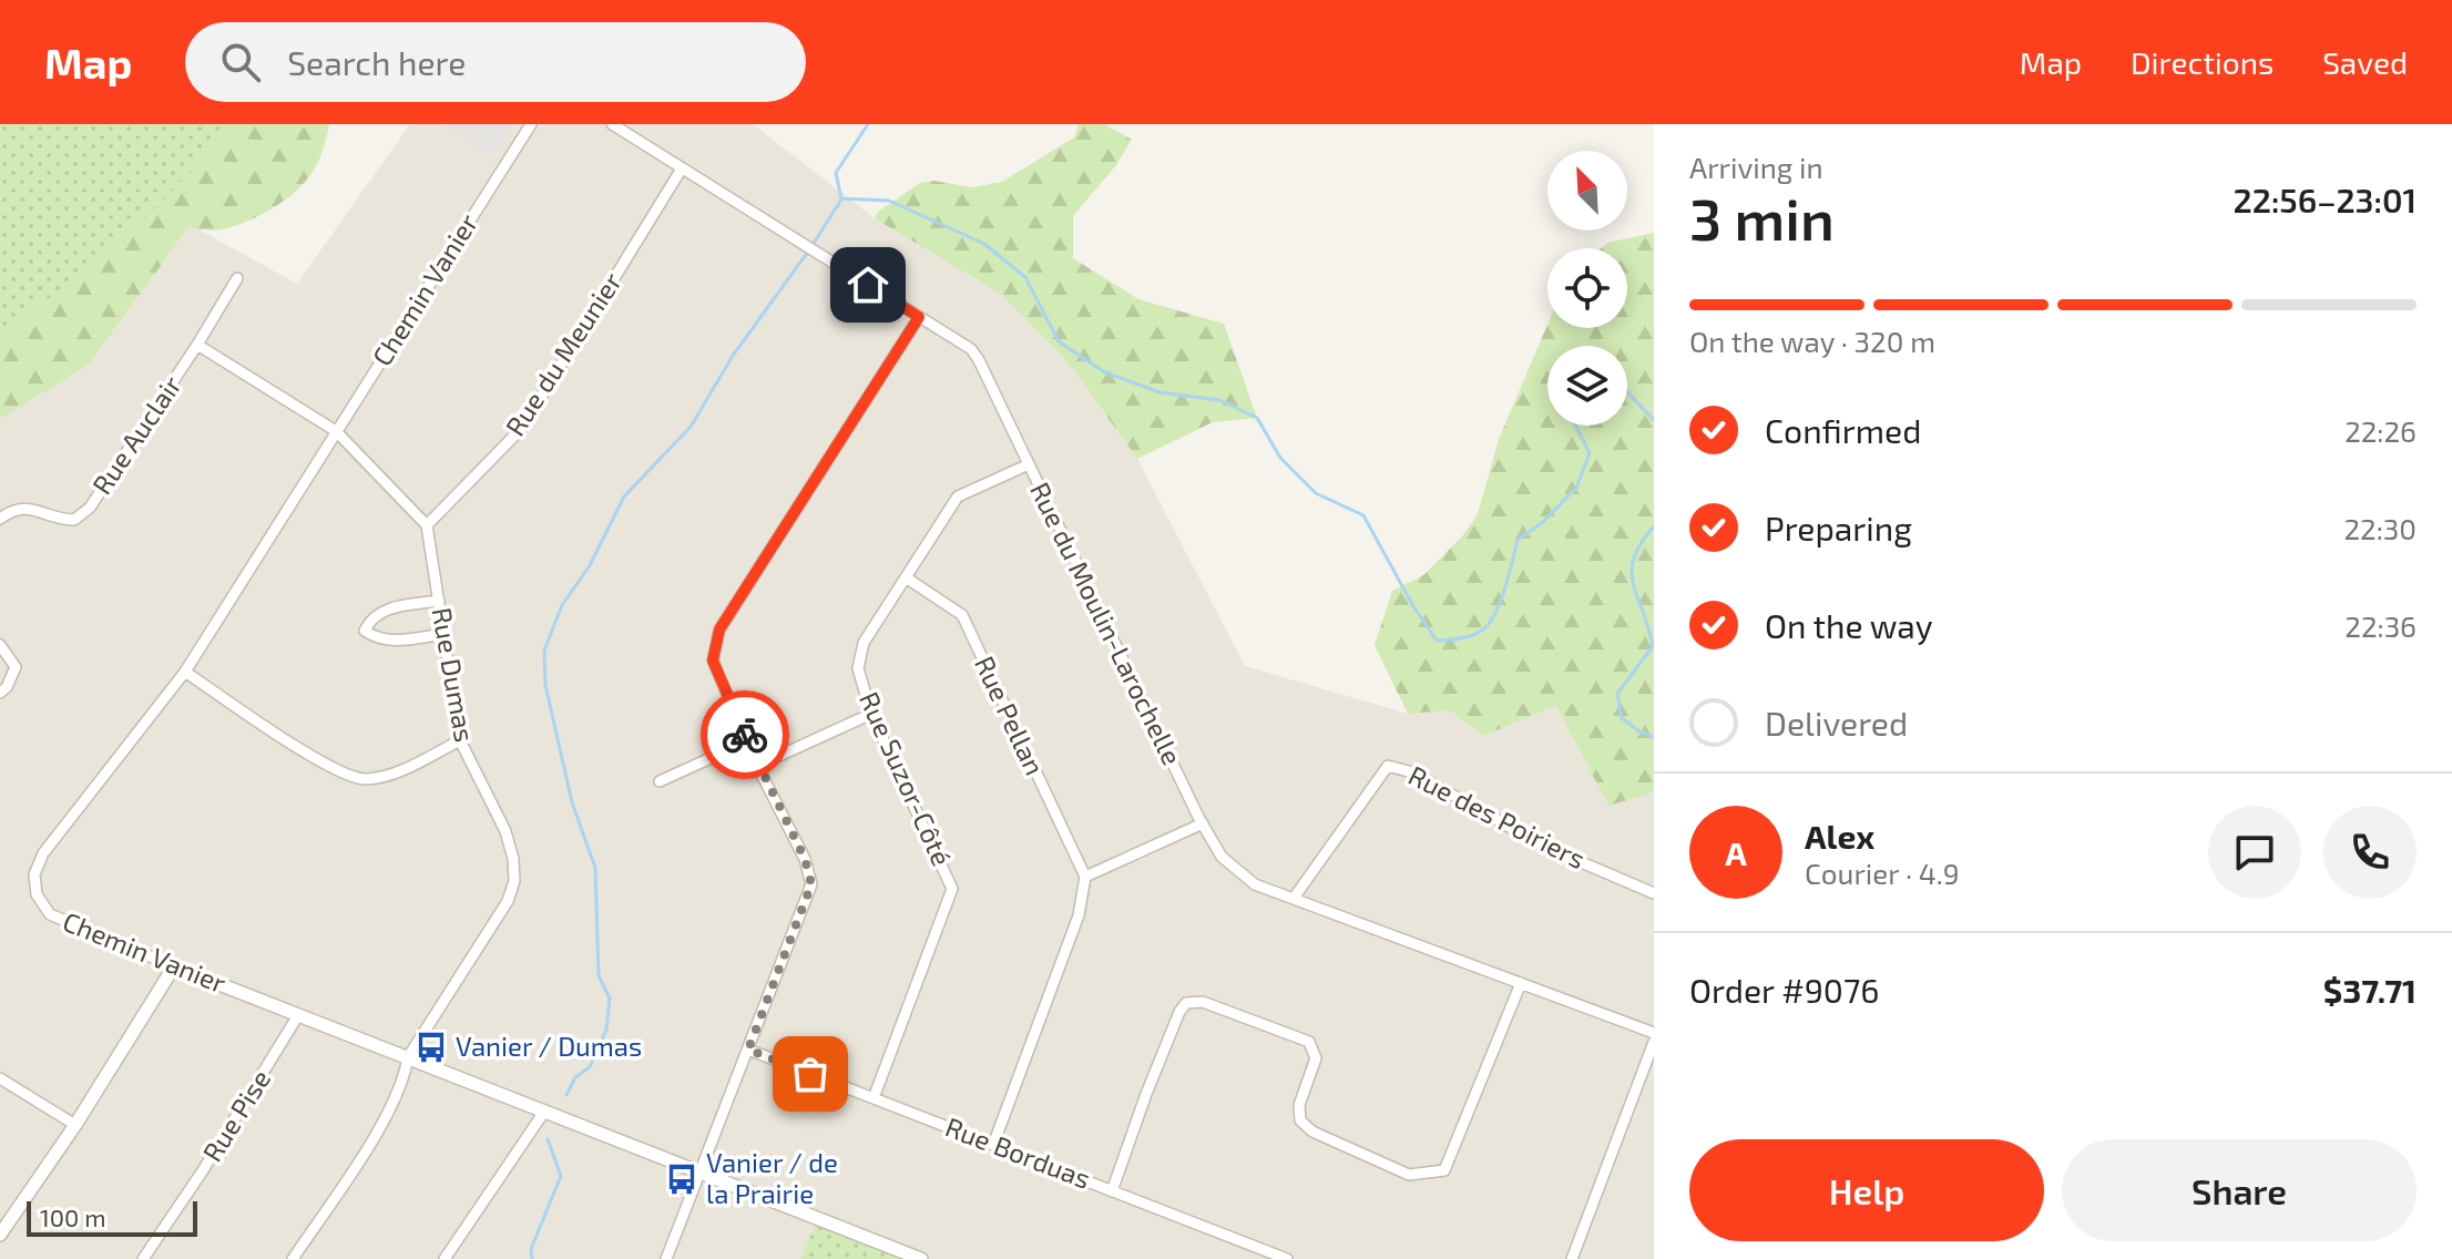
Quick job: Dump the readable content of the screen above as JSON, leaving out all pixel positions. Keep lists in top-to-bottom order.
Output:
{
  "streets": {
    "street": [
      "Chemin Vanier",
      "Rue du Meunier",
      "Rue Auclair",
      "Rue du Moulin-Larochelle",
      "Rue Dumas",
      "Rue Pellan",
      "Rue Suzor-Côté",
      "Rue des Poiriers",
      "Rue Pise",
      "Rue Borduas"
    ]
  },
  "crossings": [
    ["Chemin Vanier", "Rue Dumas"],
    ["Chemin Vanier", "Rue Pise"],
    ["Rue du Meunier", "Rue du Moulin-Larochelle"],
    ["Rue du Meunier", "Rue Dumas"],
    ["Rue du Moulin-Larochelle", "Rue Suzor-Côté"],
    ["Rue du Moulin-Larochelle", "Rue des Poiriers"],
    ["Rue Pellan", "Rue Suzor-Côté"],
    ["Rue Suzor-Côté", "Rue Borduas"]
  ],
  "places": {
    "bus stop": ["Vanier / Dumas", "Vanier / de la Prairie"]
  },
  "scale_bar": "100 m",
  "north": "top left",
  "page": {
    "header": "Map",
    "search": "Search here",
    "nav": ["Map", "Directions", "Saved"],
    "heading": ["3 min", "Arriving in", "22:56–23:01"],
    "panel": [
      "Alex",
      "Courier · 4.9",
      "Order #9076",
      "$37.71"
    ],
    "bar": "On the way · 320 m",
    "list": [
      ["Confirmed", "22:26"],
      ["Preparing", "22:30"],
      ["On the way", "22:36"],
      "Delivered"
    ],
    "round": "A",
    "buttons": ["Help", "Share"],
    "scale": "100 m"
  }
}
